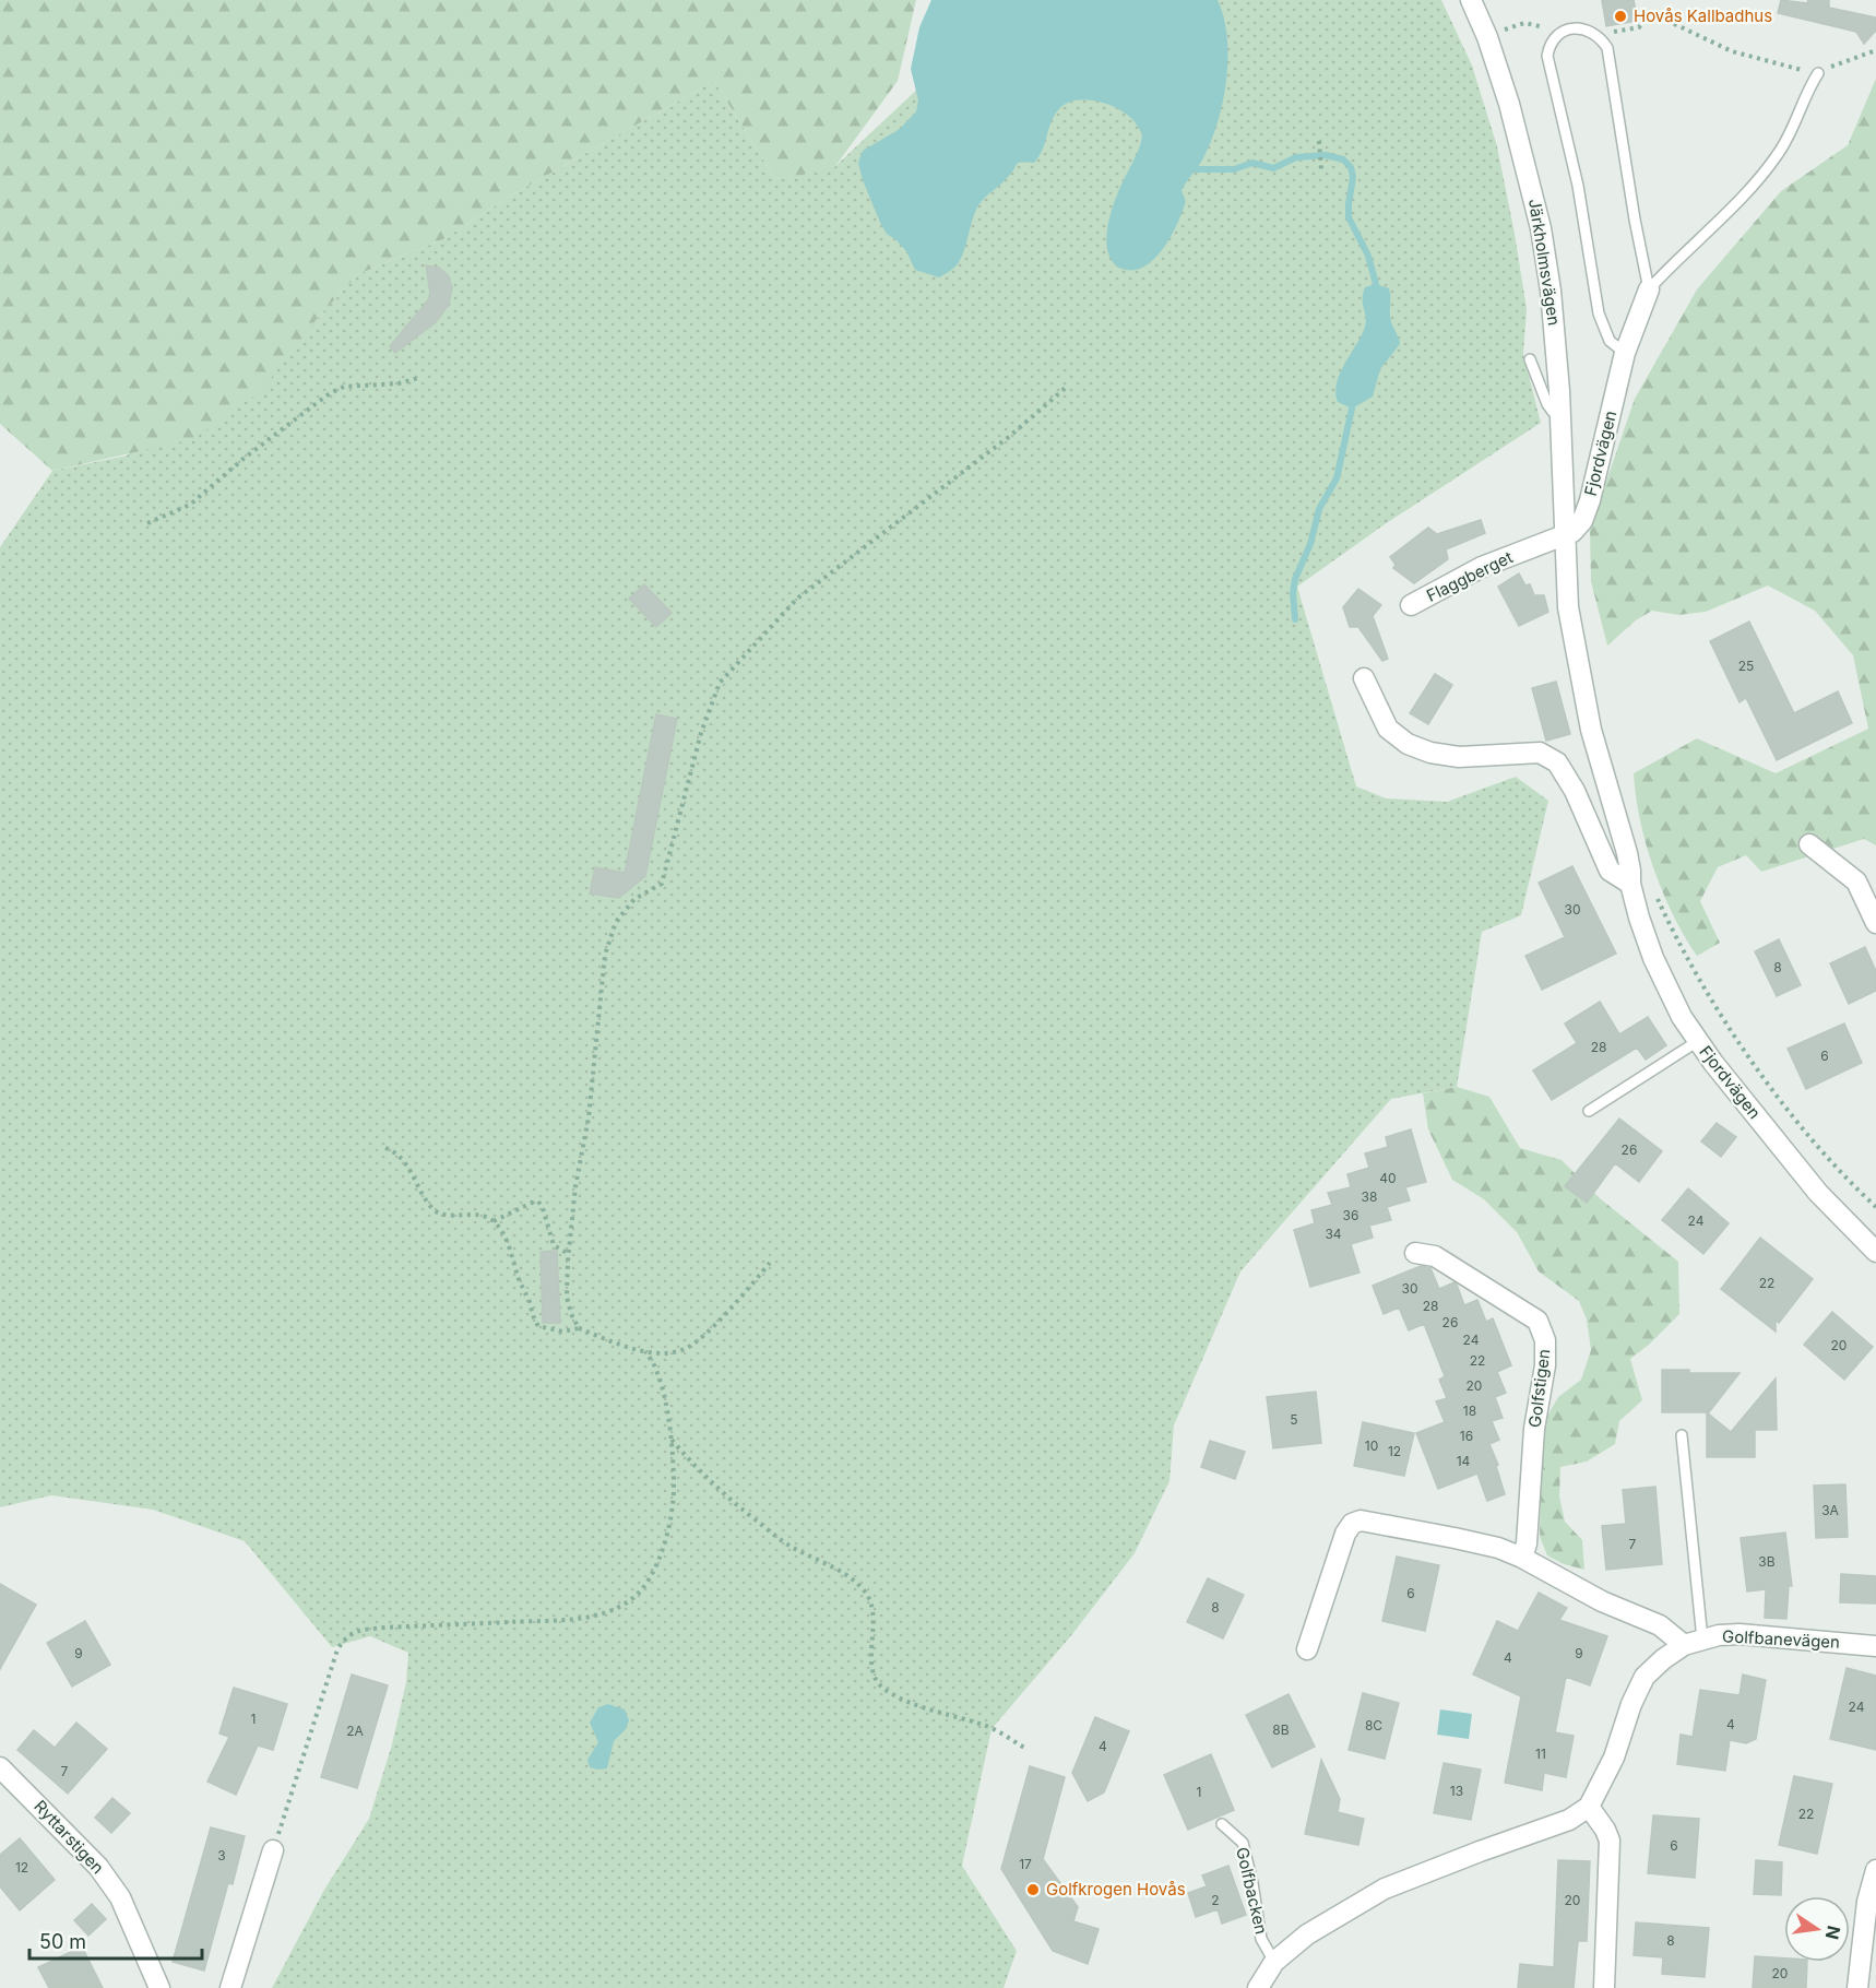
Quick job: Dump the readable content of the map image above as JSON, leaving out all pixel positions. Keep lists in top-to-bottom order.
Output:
{
  "streets": {
    "street": [
      "Järkholmsvägen",
      "Fjordvägen",
      "Flaggberget",
      "Golfstigen",
      "Golfbanevägen",
      "Ryttarstigen"
    ],
    "lane": ["Golfbacken"]
  },
  "crossings": [
    ["Järkholmsvägen", "Fjordvägen"],
    ["Järkholmsvägen", "Flaggberget"],
    ["Fjordvägen", "Flaggberget"]
  ],
  "places": ["Hovås Kallbadhus", "Golfkrogen Hovås"],
  "house_numbers": [
    "25",
    "30",
    "8",
    "28",
    "6",
    "26",
    "40",
    "38",
    "36",
    "24",
    "34",
    "22",
    "30",
    "28",
    "26",
    "24",
    "20",
    "22",
    "20",
    "18",
    "5",
    "16",
    "10",
    "12",
    "14",
    "3A",
    "7",
    "3B",
    "6",
    "8",
    "9",
    "9",
    "4",
    "24",
    "1",
    "4",
    "8C",
    "8B",
    "2A",
    "4",
    "11",
    "7",
    "13",
    "1",
    "22",
    "6",
    "3",
    "17",
    "12",
    "2",
    "20",
    "8",
    "20"
  ],
  "scale_bar": "50 m",
  "north": "right"
}
